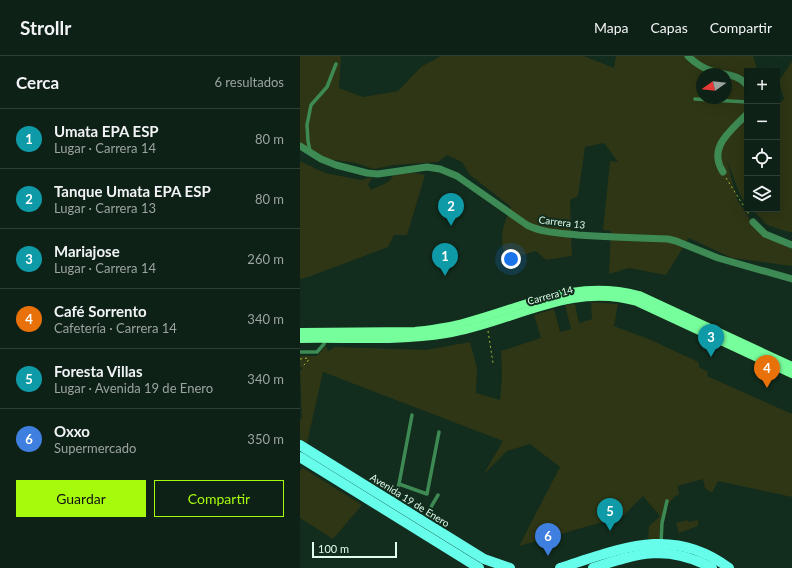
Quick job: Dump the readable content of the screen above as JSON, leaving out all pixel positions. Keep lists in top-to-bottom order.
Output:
{
  "streets": {
    "main road": ["Carrera 14", "Avenida 19 de Enero"],
    "street": ["Carrera 13"]
  },
  "scale_bar": "100 m",
  "north": "left",
  "page": {
    "header": "Strollr",
    "nav": ["Mapa", "Capas", "Compartir"],
    "heading": ["Cerca", "6 resultados"],
    "map_buttons": ["+", "−"],
    "list": [
      {
        "mark": "1",
        "name": "Umata EPA ESP",
        "note": "Lugar · Carrera 14",
        "value": "80 m"
      },
      {
        "mark": "2",
        "name": "Tanque Umata EPA ESP",
        "note": "Lugar · Carrera 13",
        "value": "80 m"
      },
      {
        "mark": "3",
        "name": "Mariajose",
        "note": "Lugar · Carrera 14",
        "value": "260 m"
      },
      {
        "mark": "4",
        "name": "Café Sorrento",
        "note": "Cafetería · Carrera 14",
        "value": "340 m"
      },
      {
        "mark": "5",
        "name": "Foresta Villas",
        "note": "Lugar · Avenida 19 de Enero",
        "value": "340 m"
      },
      {
        "mark": "6",
        "name": "Oxxo",
        "note": "Supermercado",
        "value": "350 m"
      }
    ],
    "pins": [
      "2",
      "1",
      "3",
      "4",
      "5",
      "6"
    ],
    "buttons": ["Guardar", "Compartir"],
    "scale": "100 m"
  }
}
